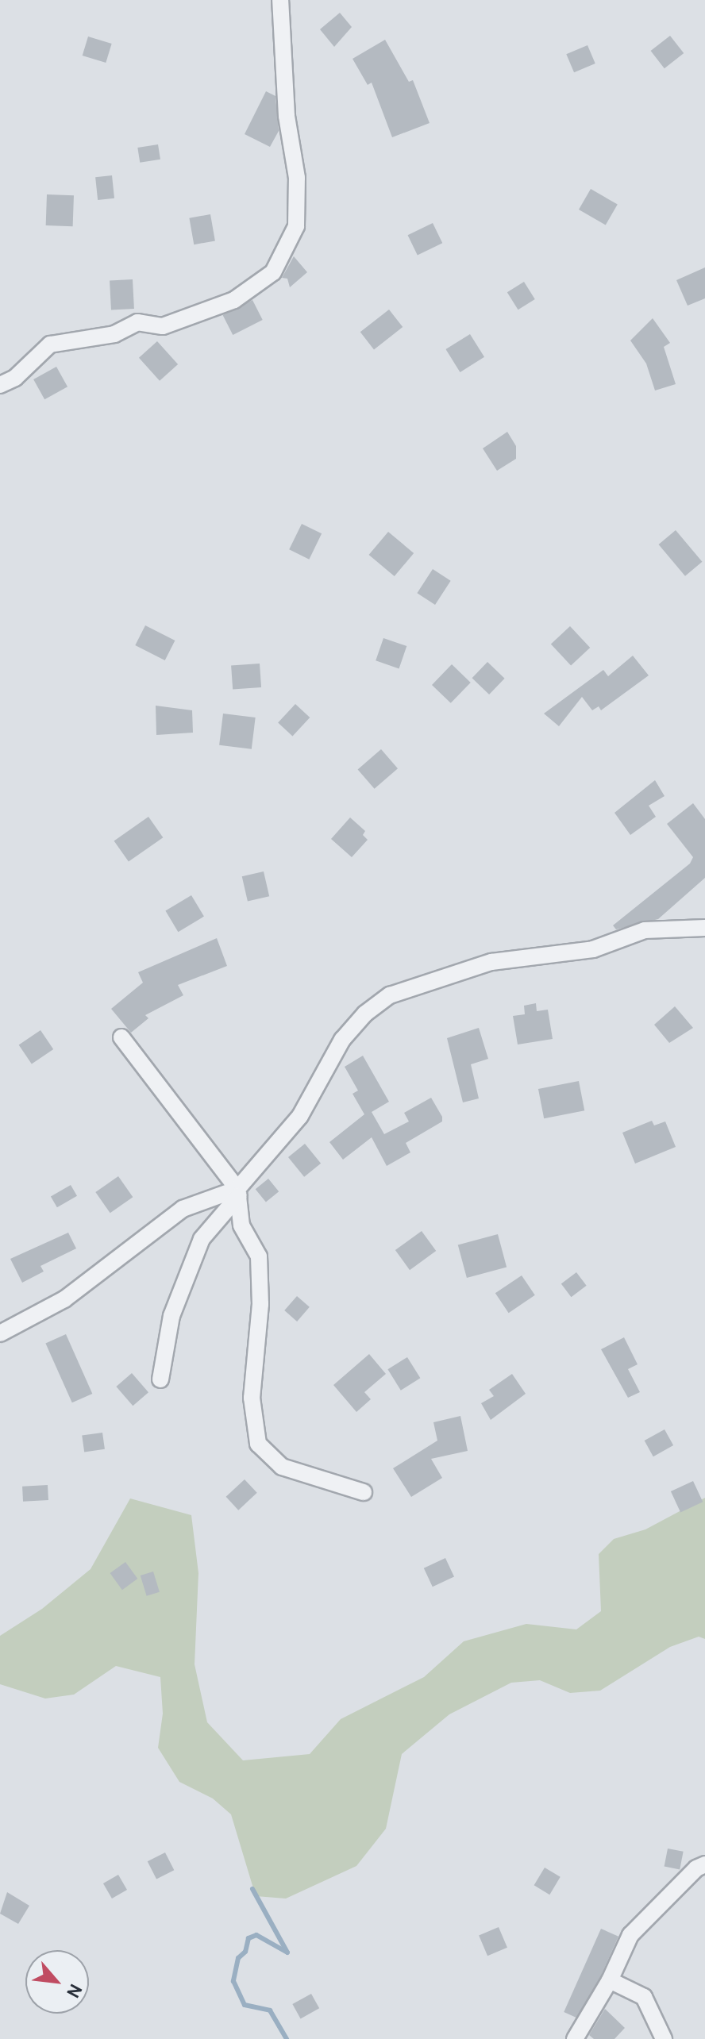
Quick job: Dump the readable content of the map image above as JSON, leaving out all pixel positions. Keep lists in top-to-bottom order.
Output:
{
  "north": "bottom right"
}
